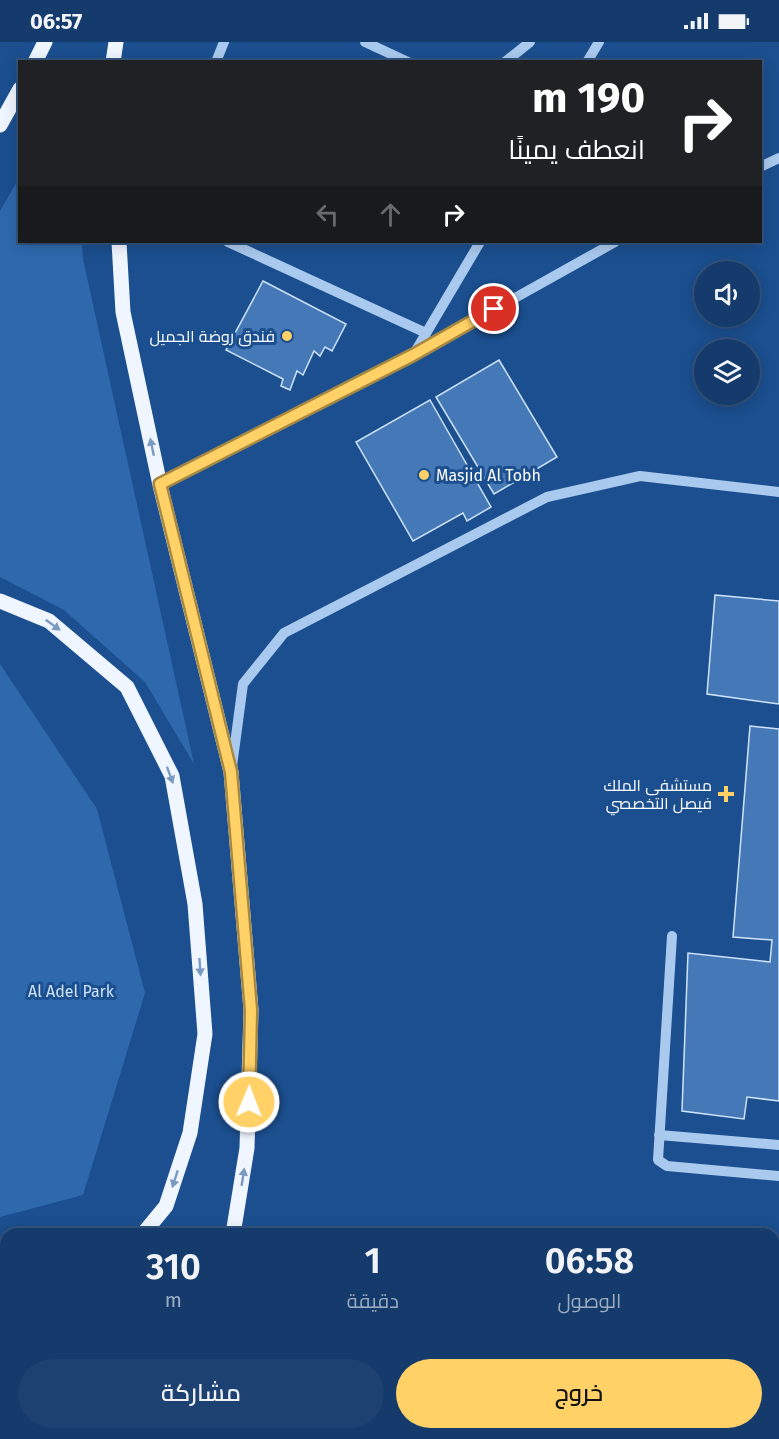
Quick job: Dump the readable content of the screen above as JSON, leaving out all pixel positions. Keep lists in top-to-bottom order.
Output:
{
  "parks": ["Al Adel Park"],
  "places": {
    "other": ["فندق روضة الجميل", "Masjid Al Tobh"],
    "health": ["مستشفى الملك فيصل التخصصي"]
  },
  "page": {
    "status": "06:57",
    "turn": ["190 m", "انعطف يمينًا"],
    "eta": [
      "06:58",
      "الوصول",
      "1",
      "دقيقة",
      "310",
      "m"
    ],
    "buttons": ["خروج", "مشاركة"]
  }
}
